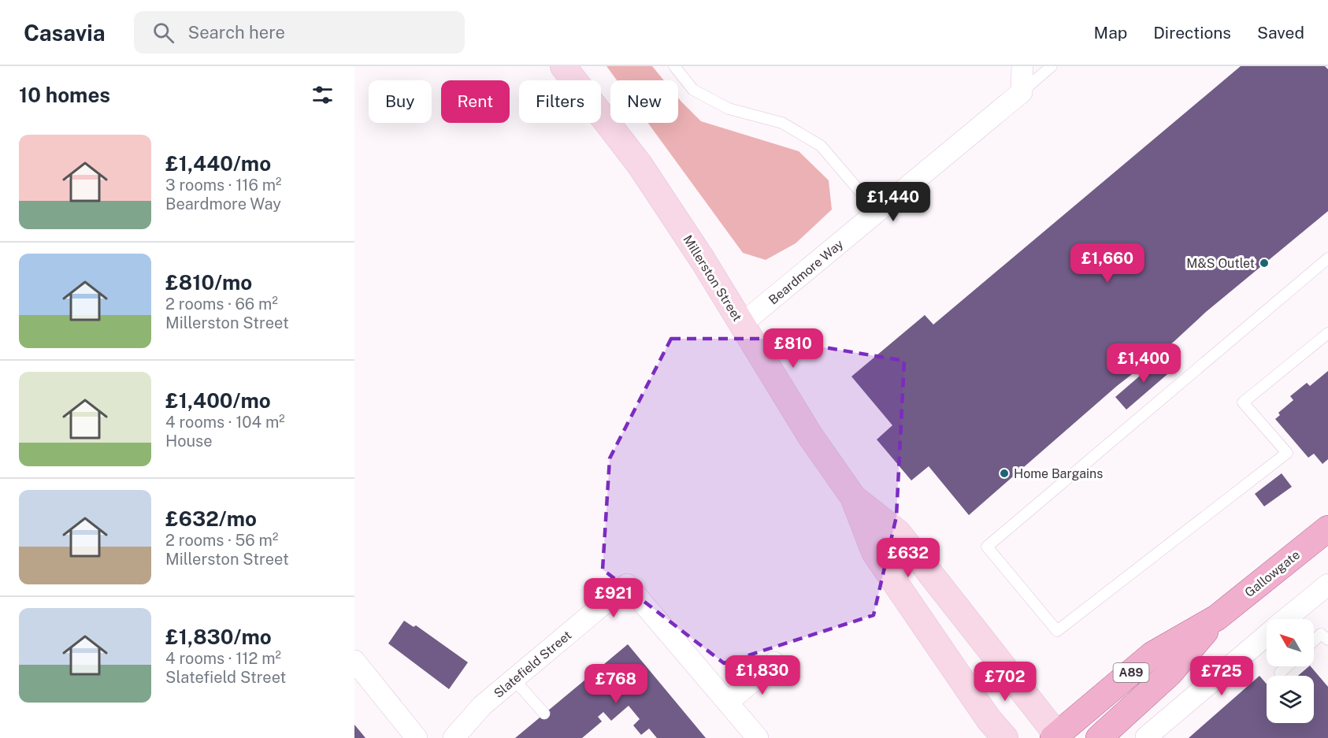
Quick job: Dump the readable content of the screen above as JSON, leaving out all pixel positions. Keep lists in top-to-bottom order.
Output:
{
  "streets": {
    "main road": ["Millerston Street", "Gallowgate", "A89"],
    "street": ["Beardmore Way", "Slatefield Street"]
  },
  "crossings": [
    ["Beardmore Way", "Millerston Street"],
    ["Millerston Street", "Gallowgate"]
  ],
  "places": ["M&S Outlet", "Home Bargains"],
  "north": "top left",
  "page": {
    "header": "Casavia",
    "search": "Search here",
    "nav": ["Map", "Directions", "Saved"],
    "heading": "10 homes",
    "chip": [
      "Buy",
      "Rent",
      "Filters",
      "New"
    ],
    "list": [
      {
        "name": "£1,440/mo",
        "note": "3 rooms · 116 m² · Beardmore Way"
      },
      {
        "name": "£810/mo",
        "note": "2 rooms · 66 m² · Millerston Street"
      },
      {
        "name": "£1,400/mo",
        "note": "4 rooms · 104 m² · House"
      },
      {
        "name": "£632/mo",
        "note": "2 rooms · 56 m² · Millerston Street"
      },
      {
        "name": "£1,830/mo",
        "note": "4 rooms · 112 m² · Slatefield Street"
      }
    ],
    "price": [
      "£1,440",
      "£1,660",
      "£810",
      "£1,400",
      "£632",
      "£921",
      "£1,830",
      "£725",
      "£702",
      "£768"
    ]
  }
}
